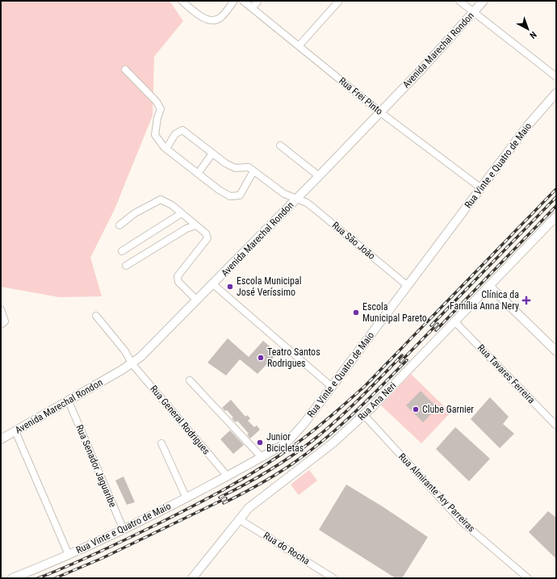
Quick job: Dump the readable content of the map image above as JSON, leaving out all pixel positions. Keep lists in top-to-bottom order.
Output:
{
  "streets": {
    "main road": ["Avenida Marechal Rondon", "Rua Vinte e Quatro de Maio", "Rua Ana Neri"],
    "street": [
      "Rua Frei Pinto",
      "Rua São João",
      "Rua Tavares Ferreira",
      "Rua General Rodrigues",
      "Rua Senador Jaguaribe",
      "Rua Almirante Ary Parreiras",
      "Rua do Rocha"
    ]
  },
  "crossings": [
    ["Avenida Marechal Rondon", "Rua Frei Pinto"],
    ["Avenida Marechal Rondon", "Rua São João"],
    ["Avenida Marechal Rondon", "Rua General Rodrigues"],
    ["Avenida Marechal Rondon", "Rua Senador Jaguaribe"],
    ["Rua Frei Pinto", "Rua Vinte e Quatro de Maio"],
    ["Rua Vinte e Quatro de Maio", "Rua São João"],
    ["Rua Vinte e Quatro de Maio", "Rua General Rodrigues"],
    ["Rua Vinte e Quatro de Maio", "Rua Senador Jaguaribe"],
    ["Rua Tavares Ferreira", "Rua Ana Neri"],
    ["Rua Ana Neri", "Rua Almirante Ary Parreiras"],
    ["Rua Ana Neri", "Rua do Rocha"]
  ],
  "places": {
    "other": [
      "Escola Municipal José Veríssimo",
      "Escola Municipal Pareto",
      "Teatro Santos Rodrigues",
      "Clube Garnier",
      "Junior Bicicletas"
    ],
    "health": ["Clínica da Família Anna Nery"]
  },
  "north": "bottom right"
}
